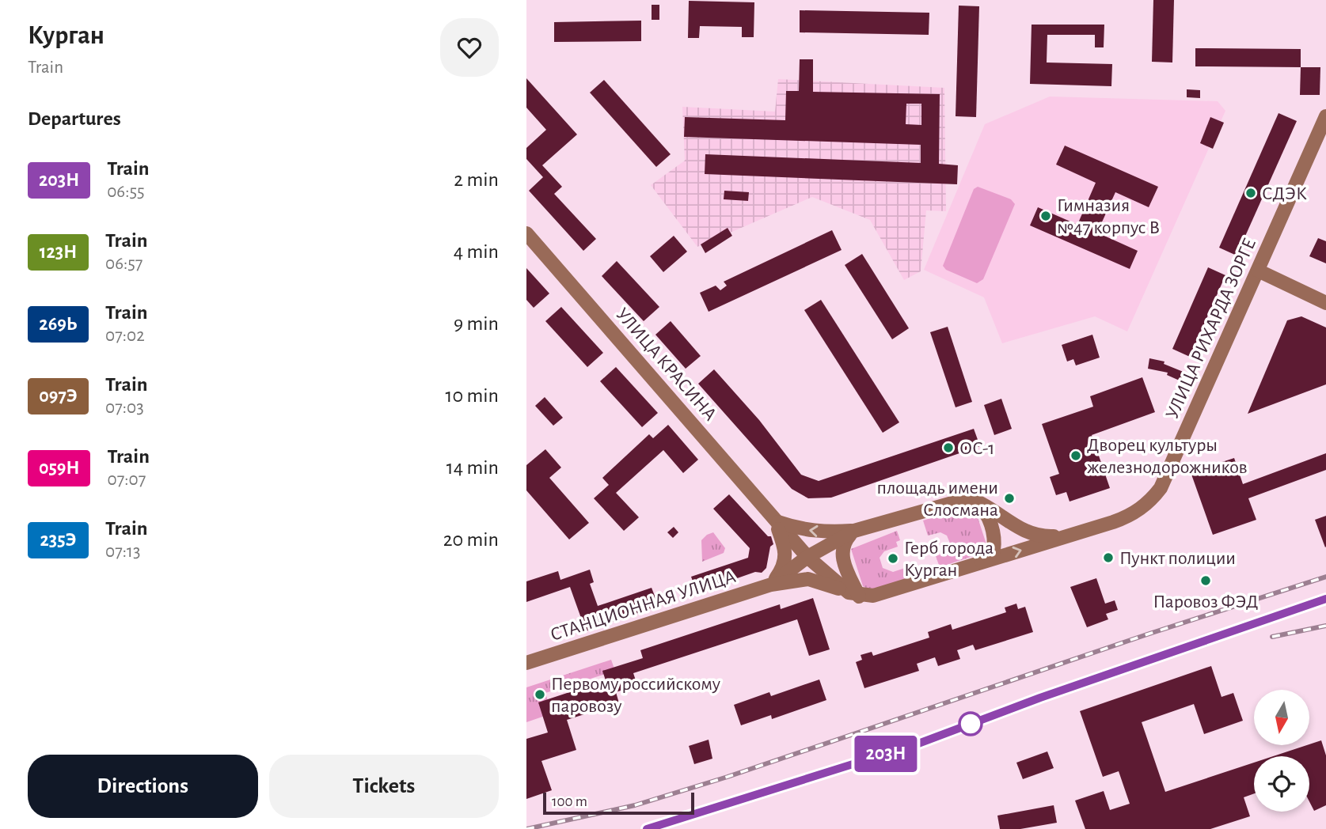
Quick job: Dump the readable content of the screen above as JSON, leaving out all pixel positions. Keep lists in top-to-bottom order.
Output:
{
  "streets": {
    "main road": ["УЛИЦА РИХАРДА ЗОРГЕ", "УЛИЦА КРАСИНА", "СТАНЦИОННАЯ УЛИЦА"]
  },
  "crossings": [
    ["УЛИЦА РИХАРДА ЗОРГЕ", "СТАНЦИОННАЯ УЛИЦА"],
    ["УЛИЦА КРАСИНА", "СТАНЦИОННАЯ УЛИЦА"]
  ],
  "places": [
    "СДЭК",
    "Гимназия №47 корпус В",
    "ОС-1",
    "Дворец культуры железнодорожников",
    "площадь имени Слосмана",
    "Пункт полиции",
    "Герб города Курган",
    "Паровоз ФЭД",
    "Первому российскому паровозу"
  ],
  "scale_bar": "100 m",
  "north": "bottom",
  "page": {
    "heading": [
      ["Курган", "Train"],
      "Departures"
    ],
    "on_map": "203Н",
    "list": [
      {
        "mark": "203Н",
        "name": "Train",
        "note": "06:55",
        "value": "2 min"
      },
      {
        "mark": "123Н",
        "name": "Train",
        "note": "06:57",
        "value": "4 min"
      },
      {
        "mark": "269Ь",
        "name": "Train",
        "note": "07:02",
        "value": "9 min"
      },
      {
        "mark": "097Э",
        "name": "Train",
        "note": "07:03",
        "value": "10 min"
      },
      {
        "mark": "059Н",
        "name": "Train",
        "note": "07:07",
        "value": "14 min"
      },
      {
        "mark": "235Э",
        "name": "Train",
        "note": "07:13",
        "value": "20 min"
      }
    ],
    "buttons": ["Directions", "Tickets"],
    "scale": "100 m"
  }
}
